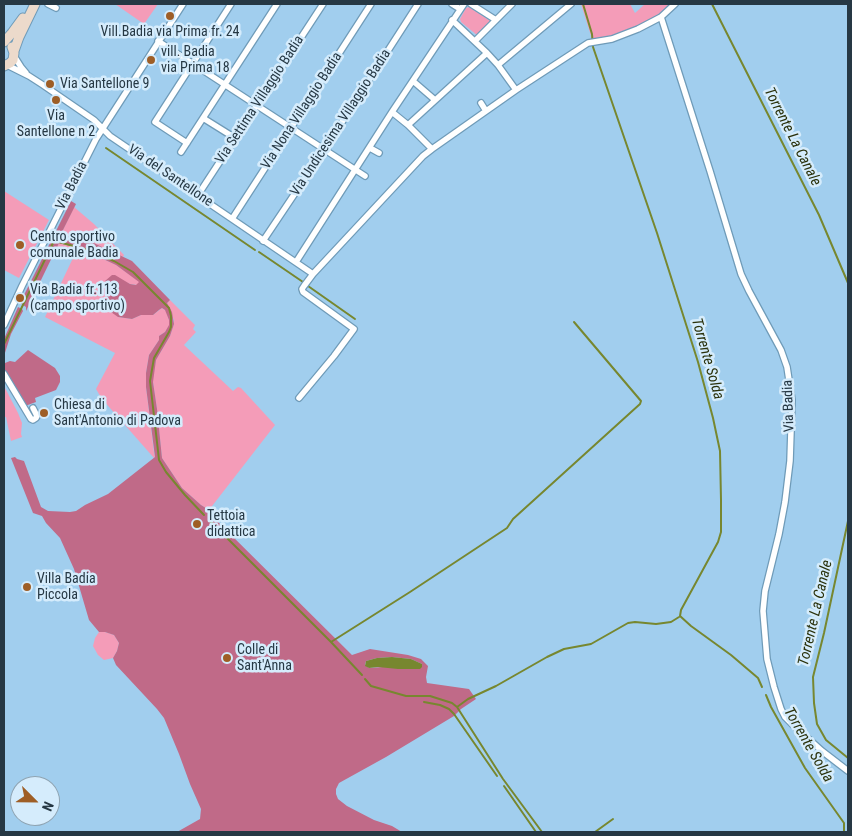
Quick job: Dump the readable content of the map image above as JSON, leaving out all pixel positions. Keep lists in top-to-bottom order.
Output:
{
  "streets": {
    "street": [
      "Via Settima Villaggio Badia",
      "Via Nona Villaggio Badia",
      "Via Undicesima Villaggio Badia",
      "Via del Santellone",
      "Via Badia"
    ]
  },
  "crossings": [
    ["Via Settima Villaggio Badia", "Via del Santellone"],
    ["Via Nona Villaggio Badia", "Via del Santellone"],
    ["Via Undicesima Villaggio Badia", "Via del Santellone"],
    ["Via del Santellone", "Via Badia"]
  ],
  "water": ["Torrente La Canale", "Torrente Solda"],
  "places": [
    "Vill.Badia via Prima fr. 24",
    "vill. Badia via Prima 18",
    "Via Santellone 9",
    "Via Santellone n 2",
    "Centro sportivo comunale Badia",
    "Via Badia fr.113 (campo sportivo)",
    "Chiesa di Sant'Antonio di Padova",
    "Tettoia didattica",
    "Villa Badia Piccola",
    "Colle di Sant'Anna"
  ],
  "north": "bottom right"
}
